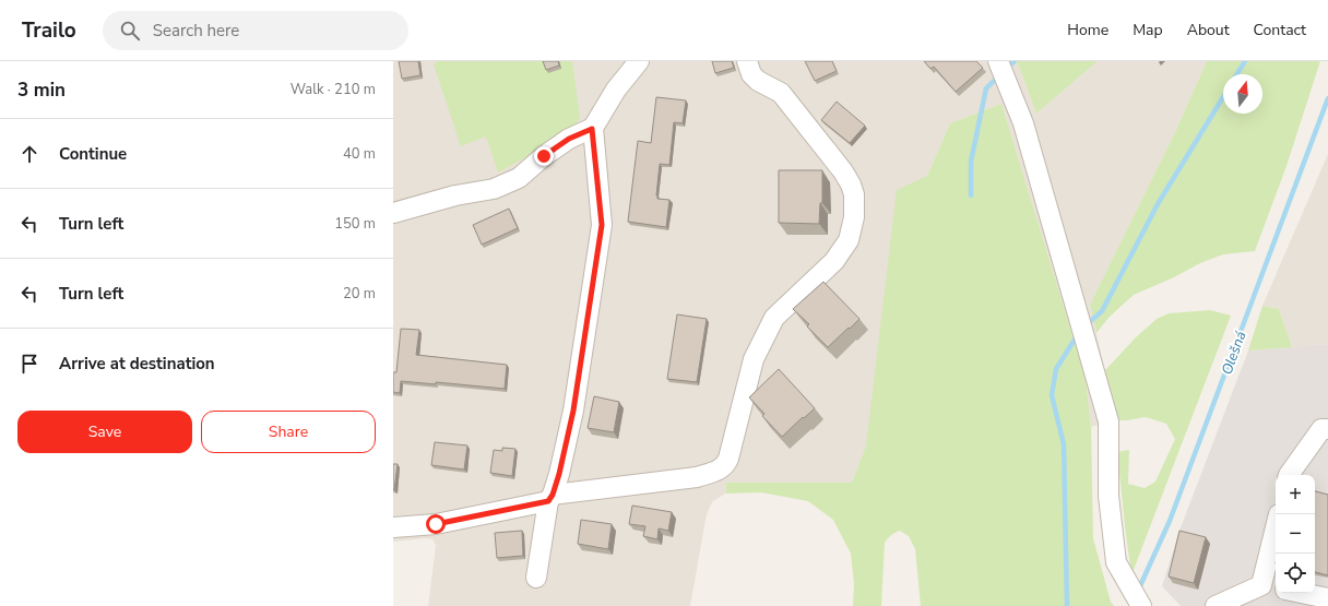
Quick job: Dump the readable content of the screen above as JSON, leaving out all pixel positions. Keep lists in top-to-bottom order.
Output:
{
  "water": ["Olešná"],
  "north": "top",
  "page": {
    "header": "Trailo",
    "search": "Search here",
    "nav": [
      "Home",
      "Map",
      "About",
      "Contact"
    ],
    "heading": ["3 min", "Walk · 210 m"],
    "list": [
      ["Continue", "40 m"],
      ["Turn left", "150 m"],
      ["Turn left", "20 m"],
      "Arrive at destination"
    ],
    "buttons": ["Save", "Share"],
    "map_buttons": ["+", "−"]
  }
}
